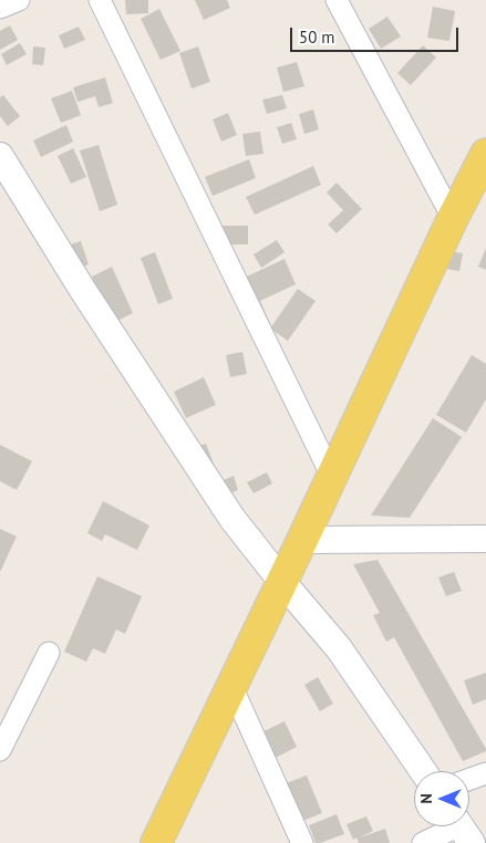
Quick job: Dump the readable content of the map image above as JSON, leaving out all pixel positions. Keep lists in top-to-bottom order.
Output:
{
  "scale_bar": "50 m",
  "north": "left"
}
